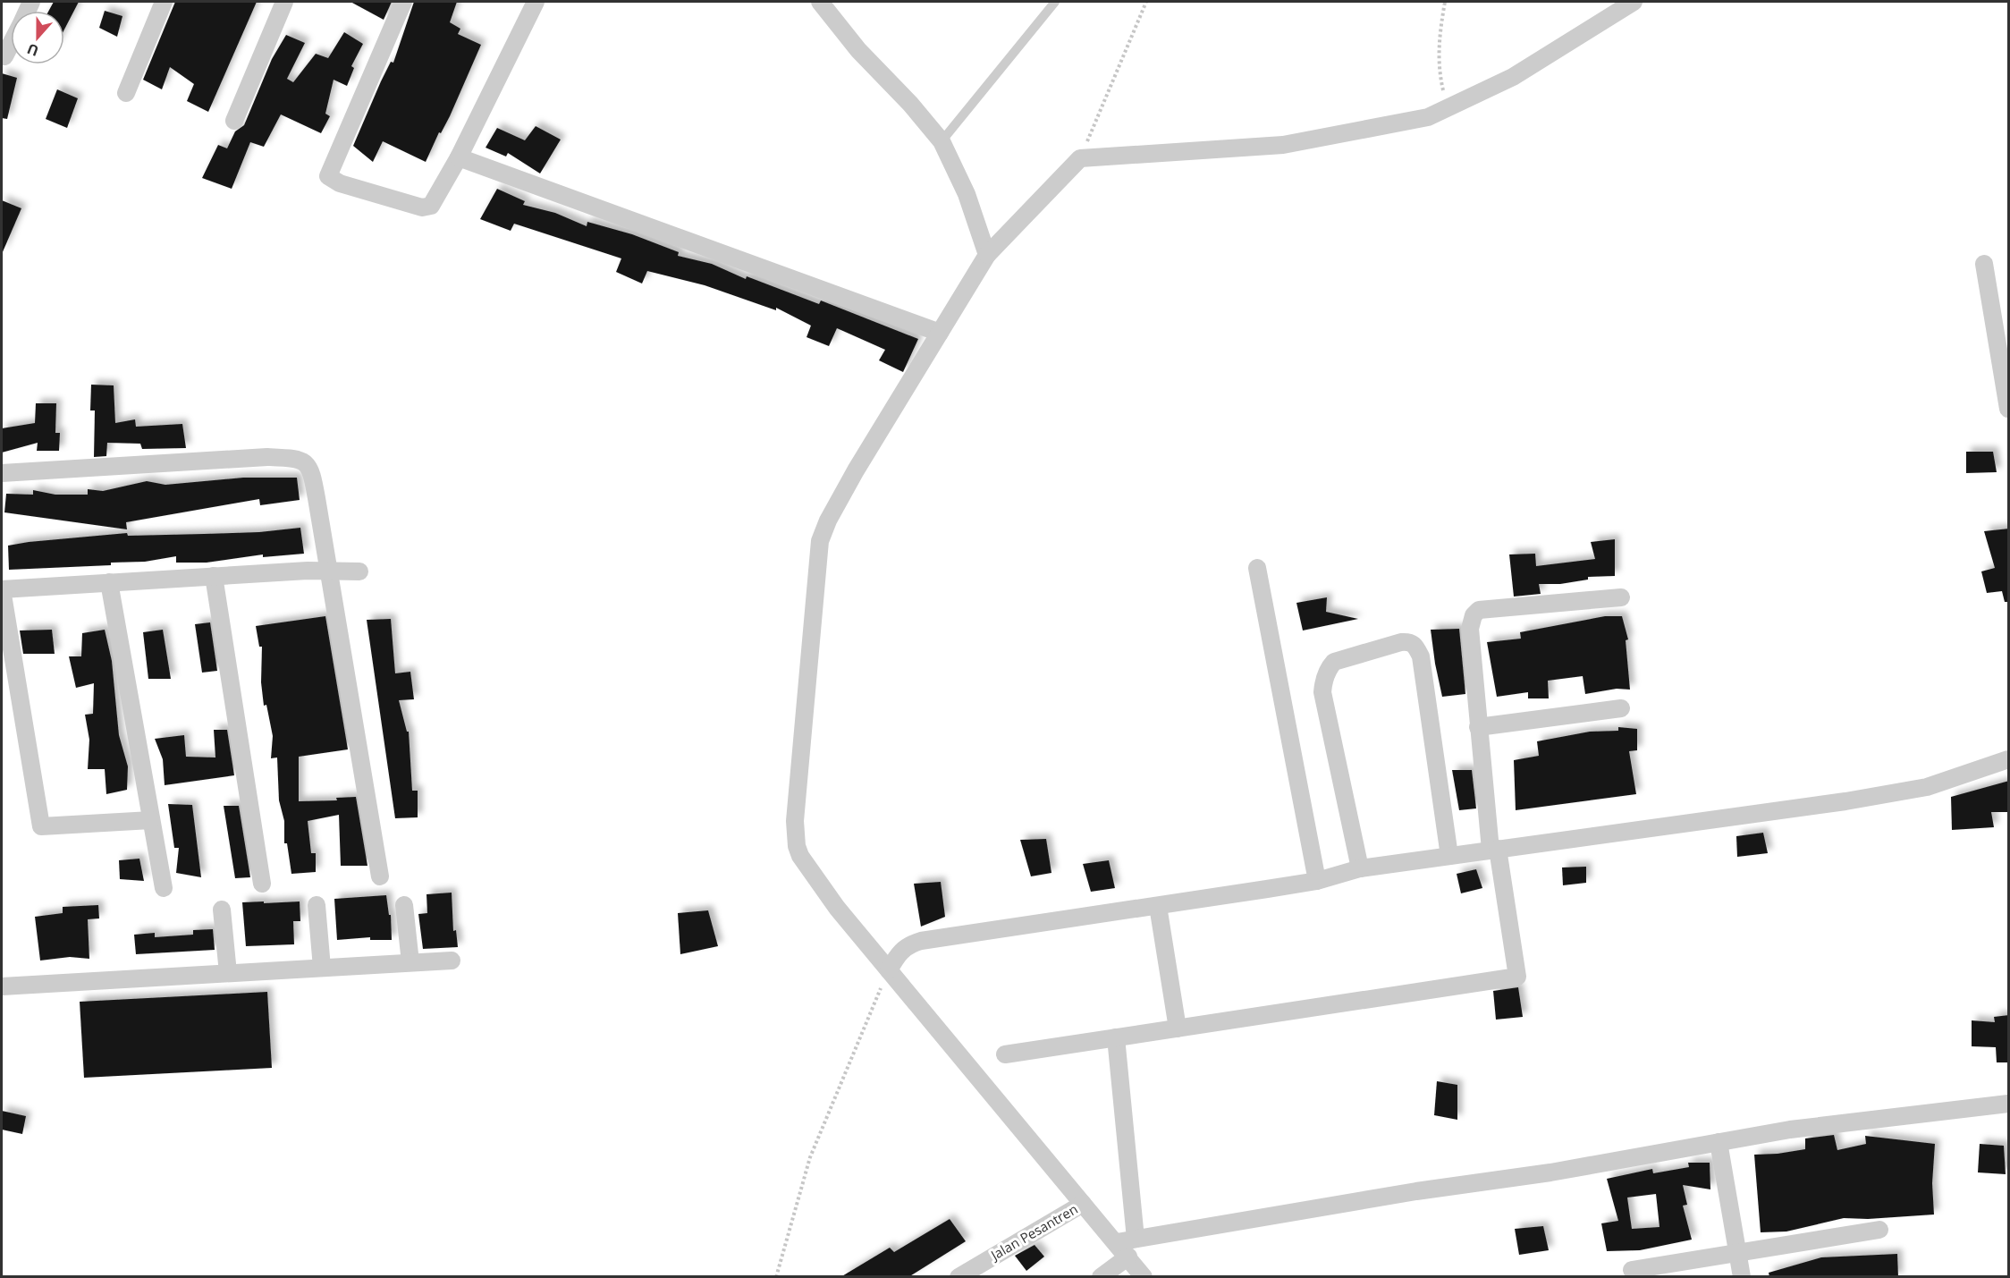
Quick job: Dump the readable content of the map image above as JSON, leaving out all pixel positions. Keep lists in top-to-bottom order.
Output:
{
  "streets": {
    "street": ["Jalan Pesantren"]
  },
  "north": "bottom"
}
